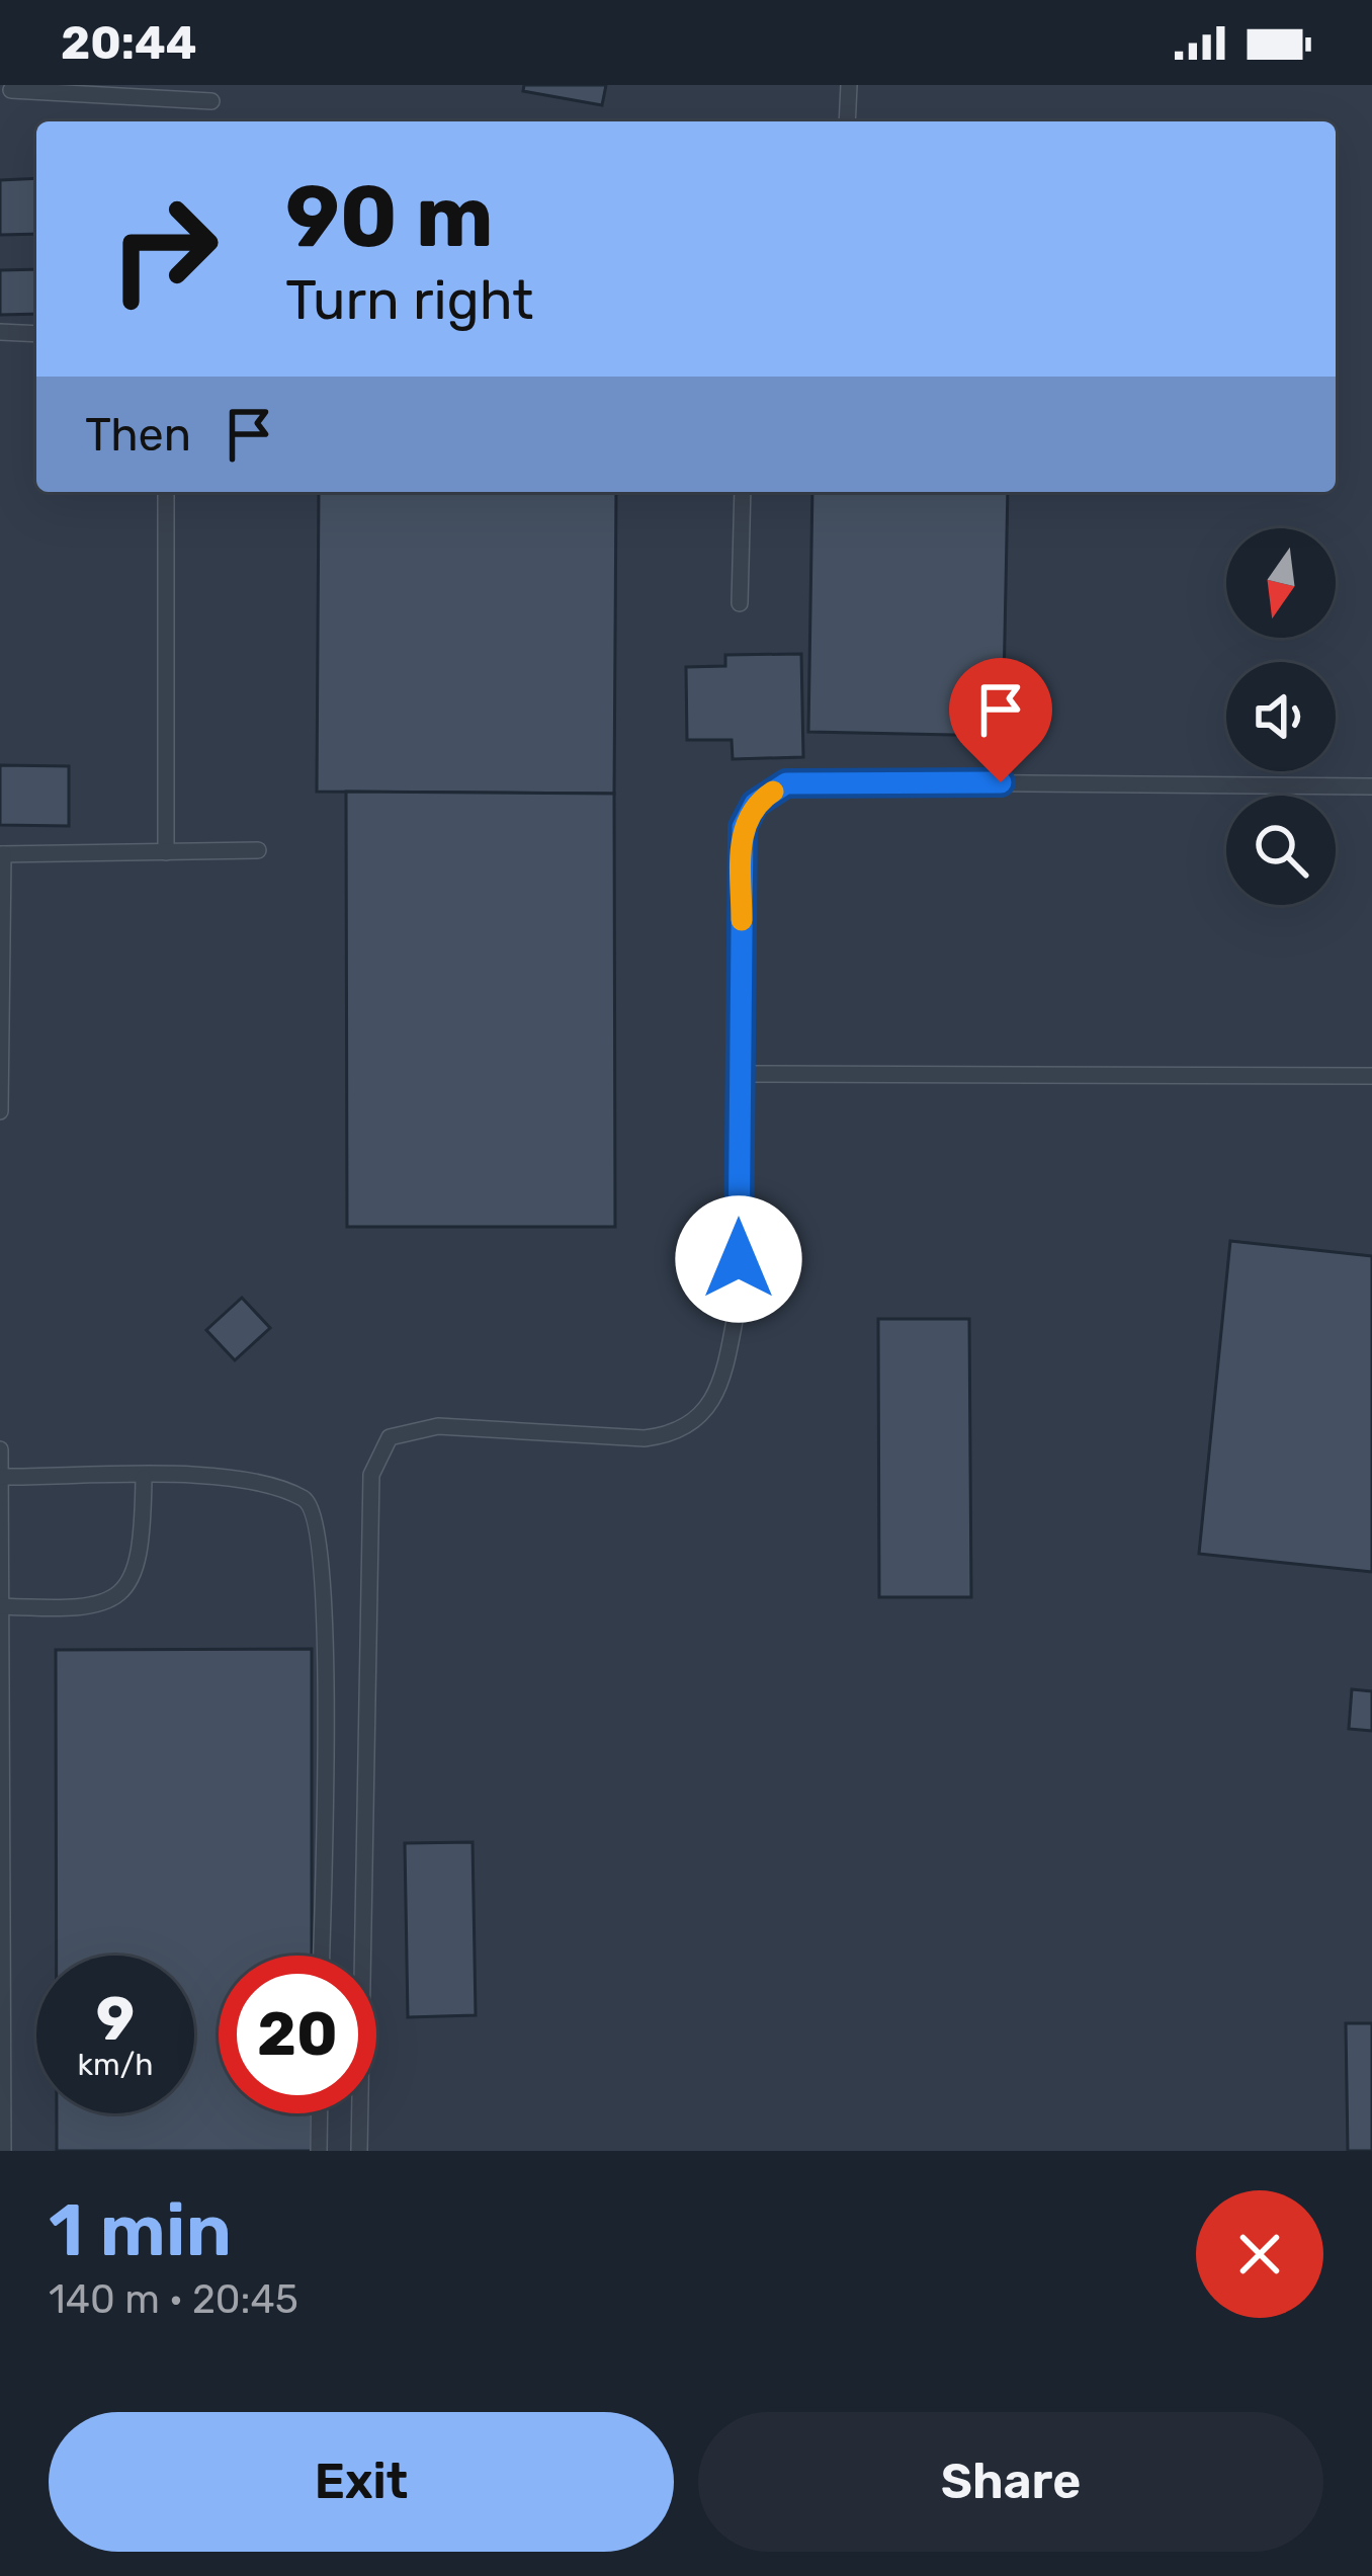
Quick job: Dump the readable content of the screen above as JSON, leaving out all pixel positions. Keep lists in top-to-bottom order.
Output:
{
  "north": "bottom",
  "page": {
    "status": "20:44",
    "turn": ["90 m", "Turn right"],
    "then": "Then",
    "speed": "9 km/h",
    "limit": "20",
    "heading": ["1 min", "140 m · 20:45"],
    "buttons": ["Exit", "Share"]
  }
}
